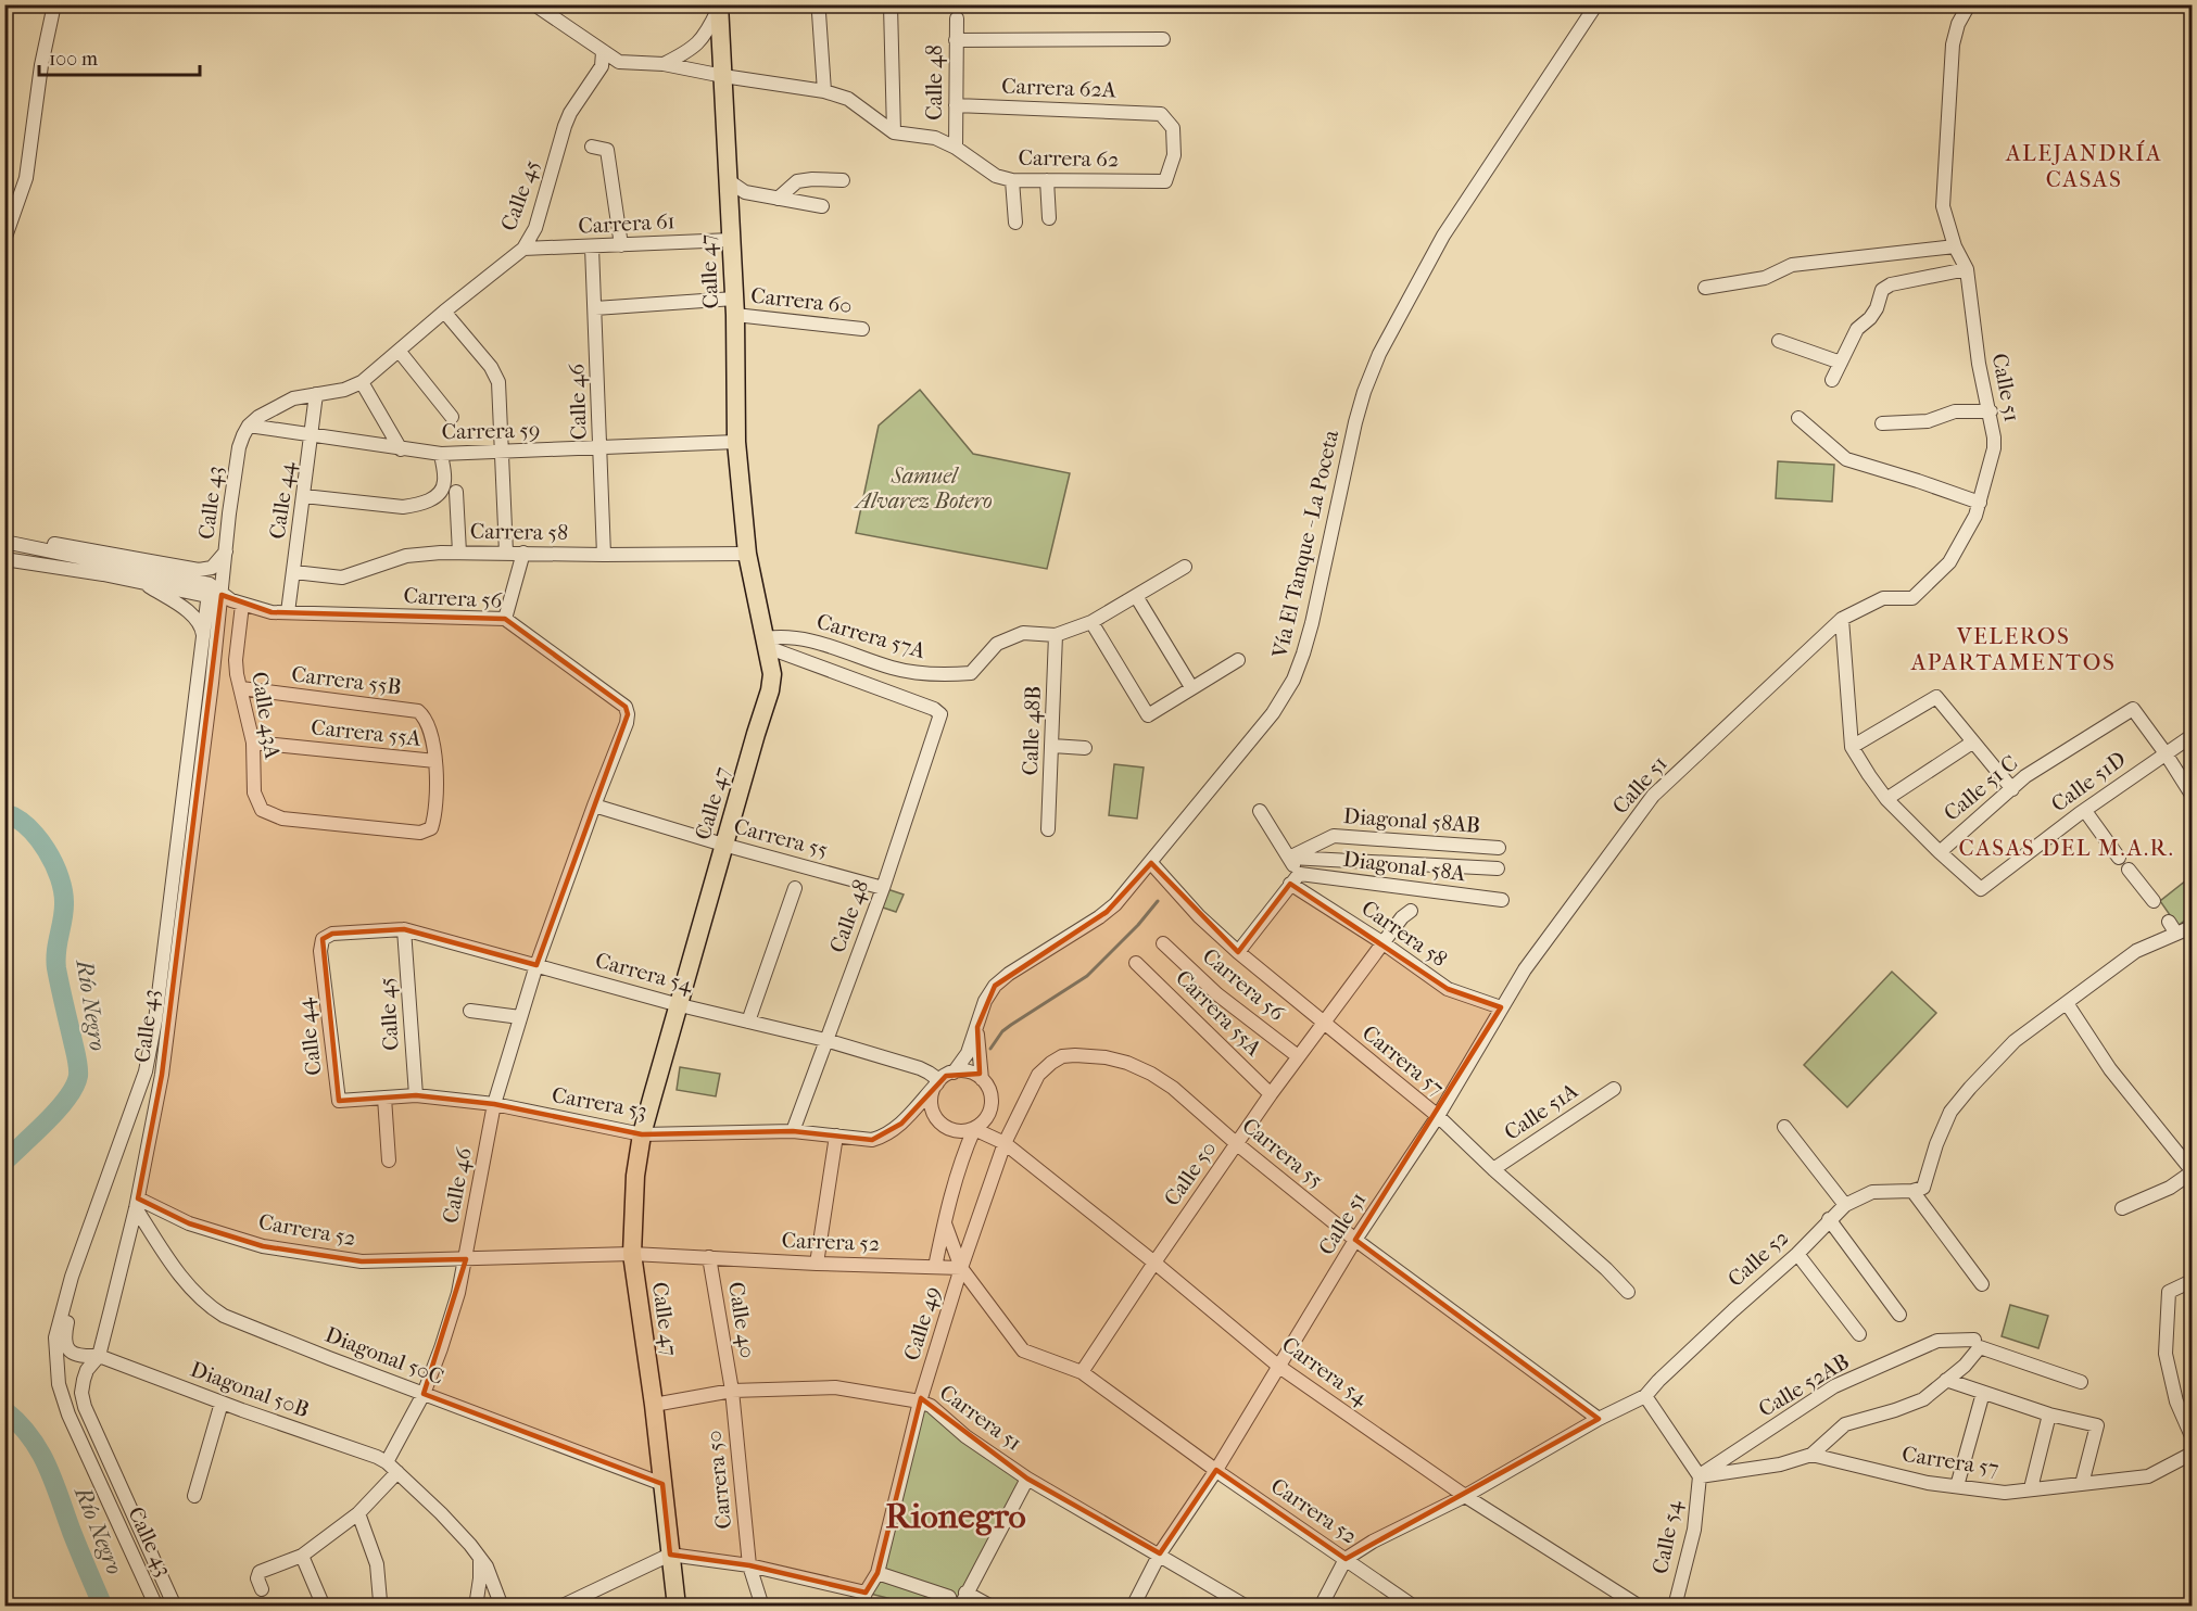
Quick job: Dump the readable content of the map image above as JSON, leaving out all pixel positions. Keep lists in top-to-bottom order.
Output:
{
  "streets": {
    "main road": ["Calle 47"],
    "street": [
      "Calle 48",
      "Carrera 62A",
      "Carrera 62",
      "Calle 45",
      "Carrera 61",
      "Carrera 60",
      "Calle 51",
      "Calle 46",
      "Carrera 59",
      "Calle 44",
      "Calle 43",
      "Carrera 58",
      "Vía El Tanque - La Poceta",
      "Carrera 56",
      "Carrera 57A",
      "Carrera 55B",
      "Calle 43A",
      "Calle 48B",
      "Carrera 55A",
      "Calle 51D",
      "Calle 51 C",
      "Diagonal 58AB",
      "Carrera 55",
      "Diagonal 58A",
      "Carrera 54",
      "Carrera 57",
      "Carrera 53",
      "Calle 51A",
      "Calle 50",
      "Carrera 52",
      "Calle 52",
      "Calle 40",
      "Calle 49",
      "Diagonal 50C",
      "Calle 52AB",
      "Diagonal 50B",
      "Carrera 51",
      "Carrera 50",
      "Calle 54"
    ]
  },
  "crossings": [
    ["Calle 48", "Carrera 62A"],
    ["Calle 48", "Carrera 62"],
    ["Calle 48", "Calle 47"],
    ["Calle 48", "Carrera 57A"],
    ["Calle 48", "Carrera 55"],
    ["Calle 48", "Carrera 54"],
    ["Calle 48", "Carrera 53"],
    ["Carrera 62A", "Carrera 62"],
    ["Carrera 62", "Calle 47"],
    ["Calle 45", "Carrera 61"],
    ["Calle 45", "Carrera 59"],
    ["Calle 45", "Calle 44"],
    ["Calle 45", "Calle 43"],
    ["Calle 45", "Carrera 54"],
    ["Calle 45", "Carrera 53"],
    ["Carrera 61", "Calle 47"],
    ["Carrera 61", "Calle 46"],
    ["Calle 47", "Carrera 60"],
    ["Calle 47", "Carrera 59"],
    ["Calle 47", "Carrera 58"],
    ["Calle 47", "Carrera 57A"],
    ["Calle 47", "Carrera 55"],
    ["Calle 47", "Carrera 54"],
    ["Calle 47", "Carrera 53"],
    ["Calle 47", "Carrera 52"],
    ["Calle 47", "Diagonal 50C"],
    ["Calle 47", "Carrera 51"],
    ["Calle 47", "Carrera 50"],
    ["Carrera 60", "Calle 46"],
    ["Calle 51", "Carrera 58"],
    ["Calle 51", "Carrera 55"],
    ["Calle 51", "Carrera 54"],
    ["Calle 51", "Carrera 57"],
    ["Calle 51", "Carrera 52"],
    ["Calle 51", "Carrera 51"],
    ["Calle 46", "Carrera 59"],
    ["Calle 46", "Carrera 58"],
    ["Calle 46", "Carrera 56"],
    ["Calle 46", "Carrera 55"],
    ["Calle 46", "Carrera 54"],
    ["Calle 46", "Carrera 53"],
    ["Calle 46", "Carrera 52"],
    ["Calle 46", "Diagonal 50C"],
    ["Calle 46", "Diagonal 50B"],
    ["Carrera 59", "Calle 44"],
    ["Carrera 59", "Calle 43"],
    ["Calle 44", "Carrera 58"],
    ["Calle 44", "Carrera 56"],
    ["Calle 44", "Carrera 54"],
    ["Calle 44", "Carrera 53"],
    ["Calle 43", "Carrera 56"],
    ["Calle 43", "Carrera 52"],
    ["Calle 43", "Diagonal 50C"],
    ["Calle 43", "Diagonal 50B"],
    ["Carrera 58", "Diagonal 58AB"],
    ["Carrera 58", "Diagonal 58A"],
    ["Carrera 58", "Calle 50"],
    ["Vía El Tanque - La Poceta", "Carrera 54"],
    ["Vía El Tanque - La Poceta", "Carrera 57"],
    ["Vía El Tanque - La Poceta", "Carrera 53"],
    ["Carrera 56", "Calle 43A"],
    ["Carrera 56", "Calle 50"],
    ["Carrera 57A", "Calle 48B"],
    ["Carrera 55B", "Calle 43A"],
    ["Carrera 55B", "Carrera 55A"],
    ["Calle 43A", "Carrera 55A"],
    ["Carrera 55A", "Calle 50"],
    ["Calle 51D", "Calle 51 C"],
    ["Carrera 55", "Calle 50"],
    ["Carrera 55", "Calle 52"],
    ["Carrera 55", "Calle 49"],
    ["Carrera 54", "Carrera 53"],
    ["Carrera 54", "Calle 50"],
    ["Carrera 54", "Calle 52"],
    ["Carrera 54", "Calle 49"],
    ["Carrera 57", "Calle 51A"],
    ["Carrera 57", "Calle 50"],
    ["Calle 50", "Carrera 52"],
    ["Carrera 52", "Calle 52"],
    ["Carrera 52", "Calle 40"],
    ["Carrera 52", "Calle 49"],
    ["Carrera 52", "Diagonal 50C"],
    ["Calle 40", "Carrera 51"],
    ["Calle 40", "Carrera 50"],
    ["Calle 49", "Carrera 51"],
    ["Calle 49", "Carrera 50"],
    ["Calle 52AB", "Calle 54"],
    ["Carrera 51", "Carrera 50"]
  ],
  "districts": [
    "ALEJANDRÍA CASAS",
    "VELEROS APARTAMENTOS",
    "CASAS DEL M.A.R.",
    "Rionegro"
  ],
  "water": ["Río Negro"],
  "parks": ["Samuel Alvarez Botero"],
  "scale_bar": "100 m"
}
